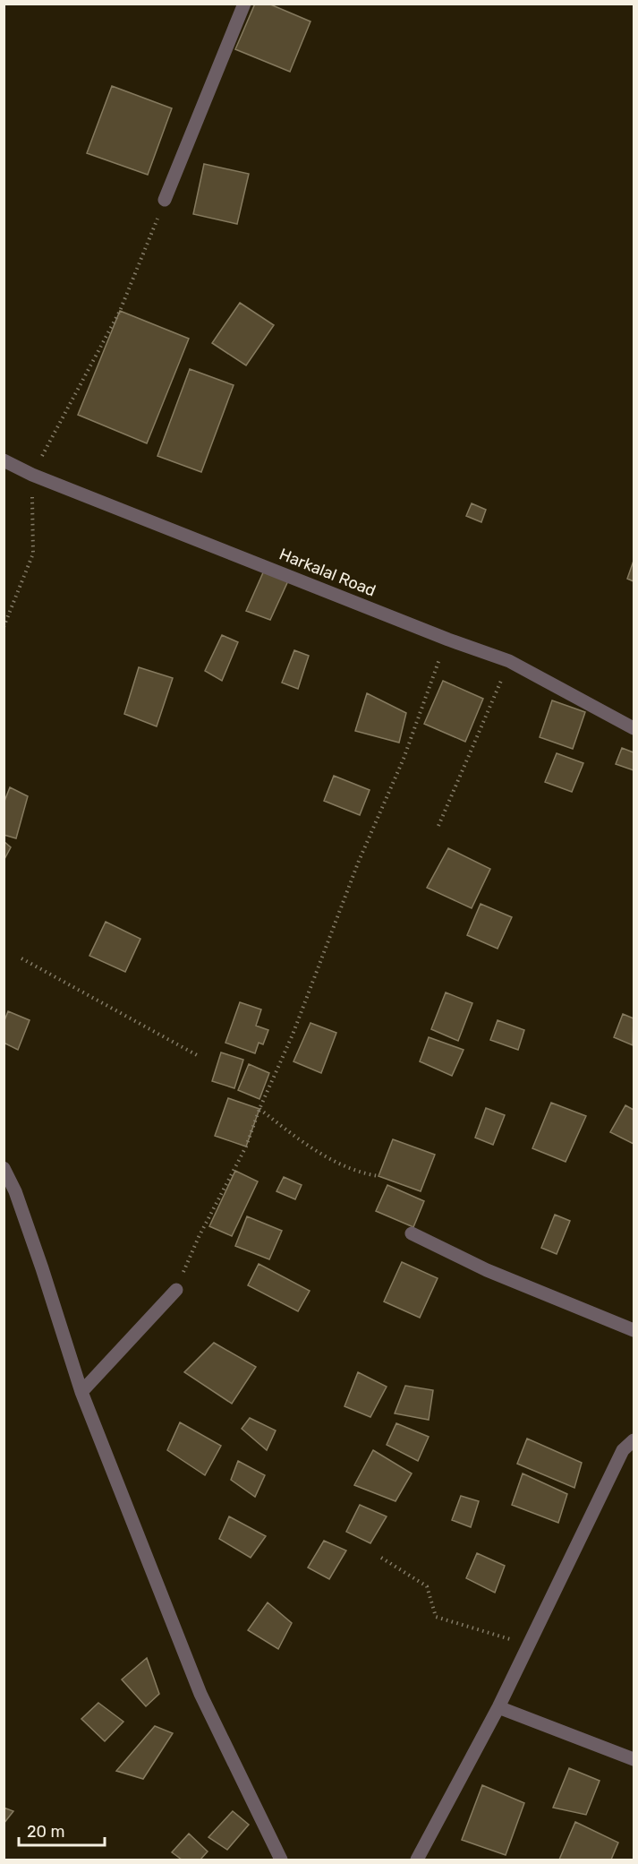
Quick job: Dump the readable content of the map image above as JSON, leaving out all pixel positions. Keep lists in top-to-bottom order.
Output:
{
  "streets": {
    "street": ["Harkalal Road"]
  },
  "scale_bar": "20 m"
}
